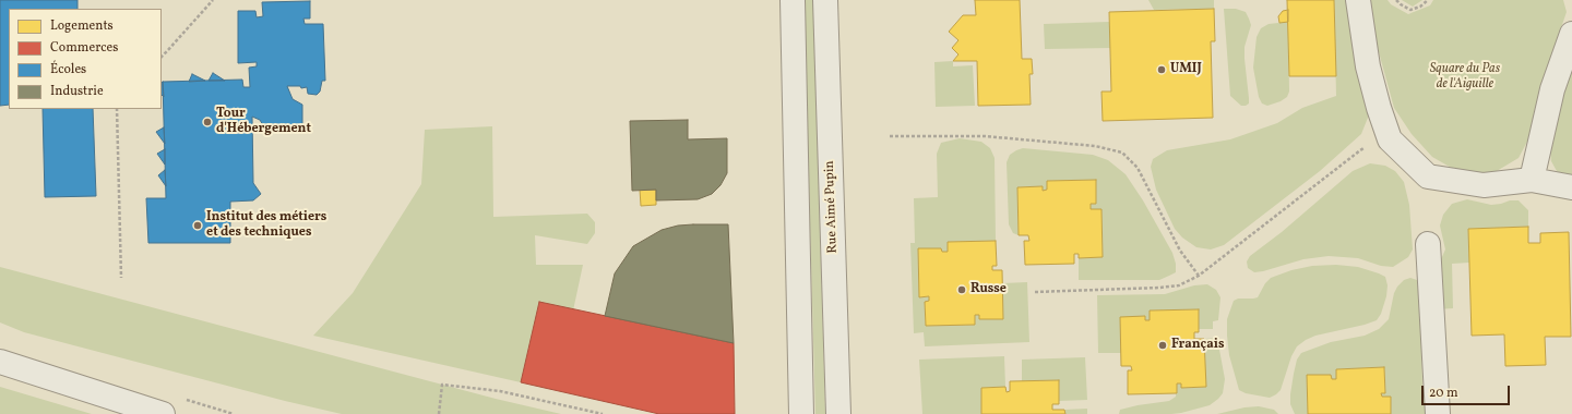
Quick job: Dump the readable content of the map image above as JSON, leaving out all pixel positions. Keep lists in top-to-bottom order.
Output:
{
  "streets": {
    "street": ["Rue Aimé Pupin"]
  },
  "parks": ["Square du Pas de l'Aiguille"],
  "places": [
    "UMIJ",
    "Tour d'Hébergement",
    "Institut des métiers et des techniques",
    "Russe",
    "Français"
  ],
  "legend": [
    "Logements",
    "Commerces",
    "Écoles",
    "Industrie"
  ],
  "scale_bar": "20 m"
}
